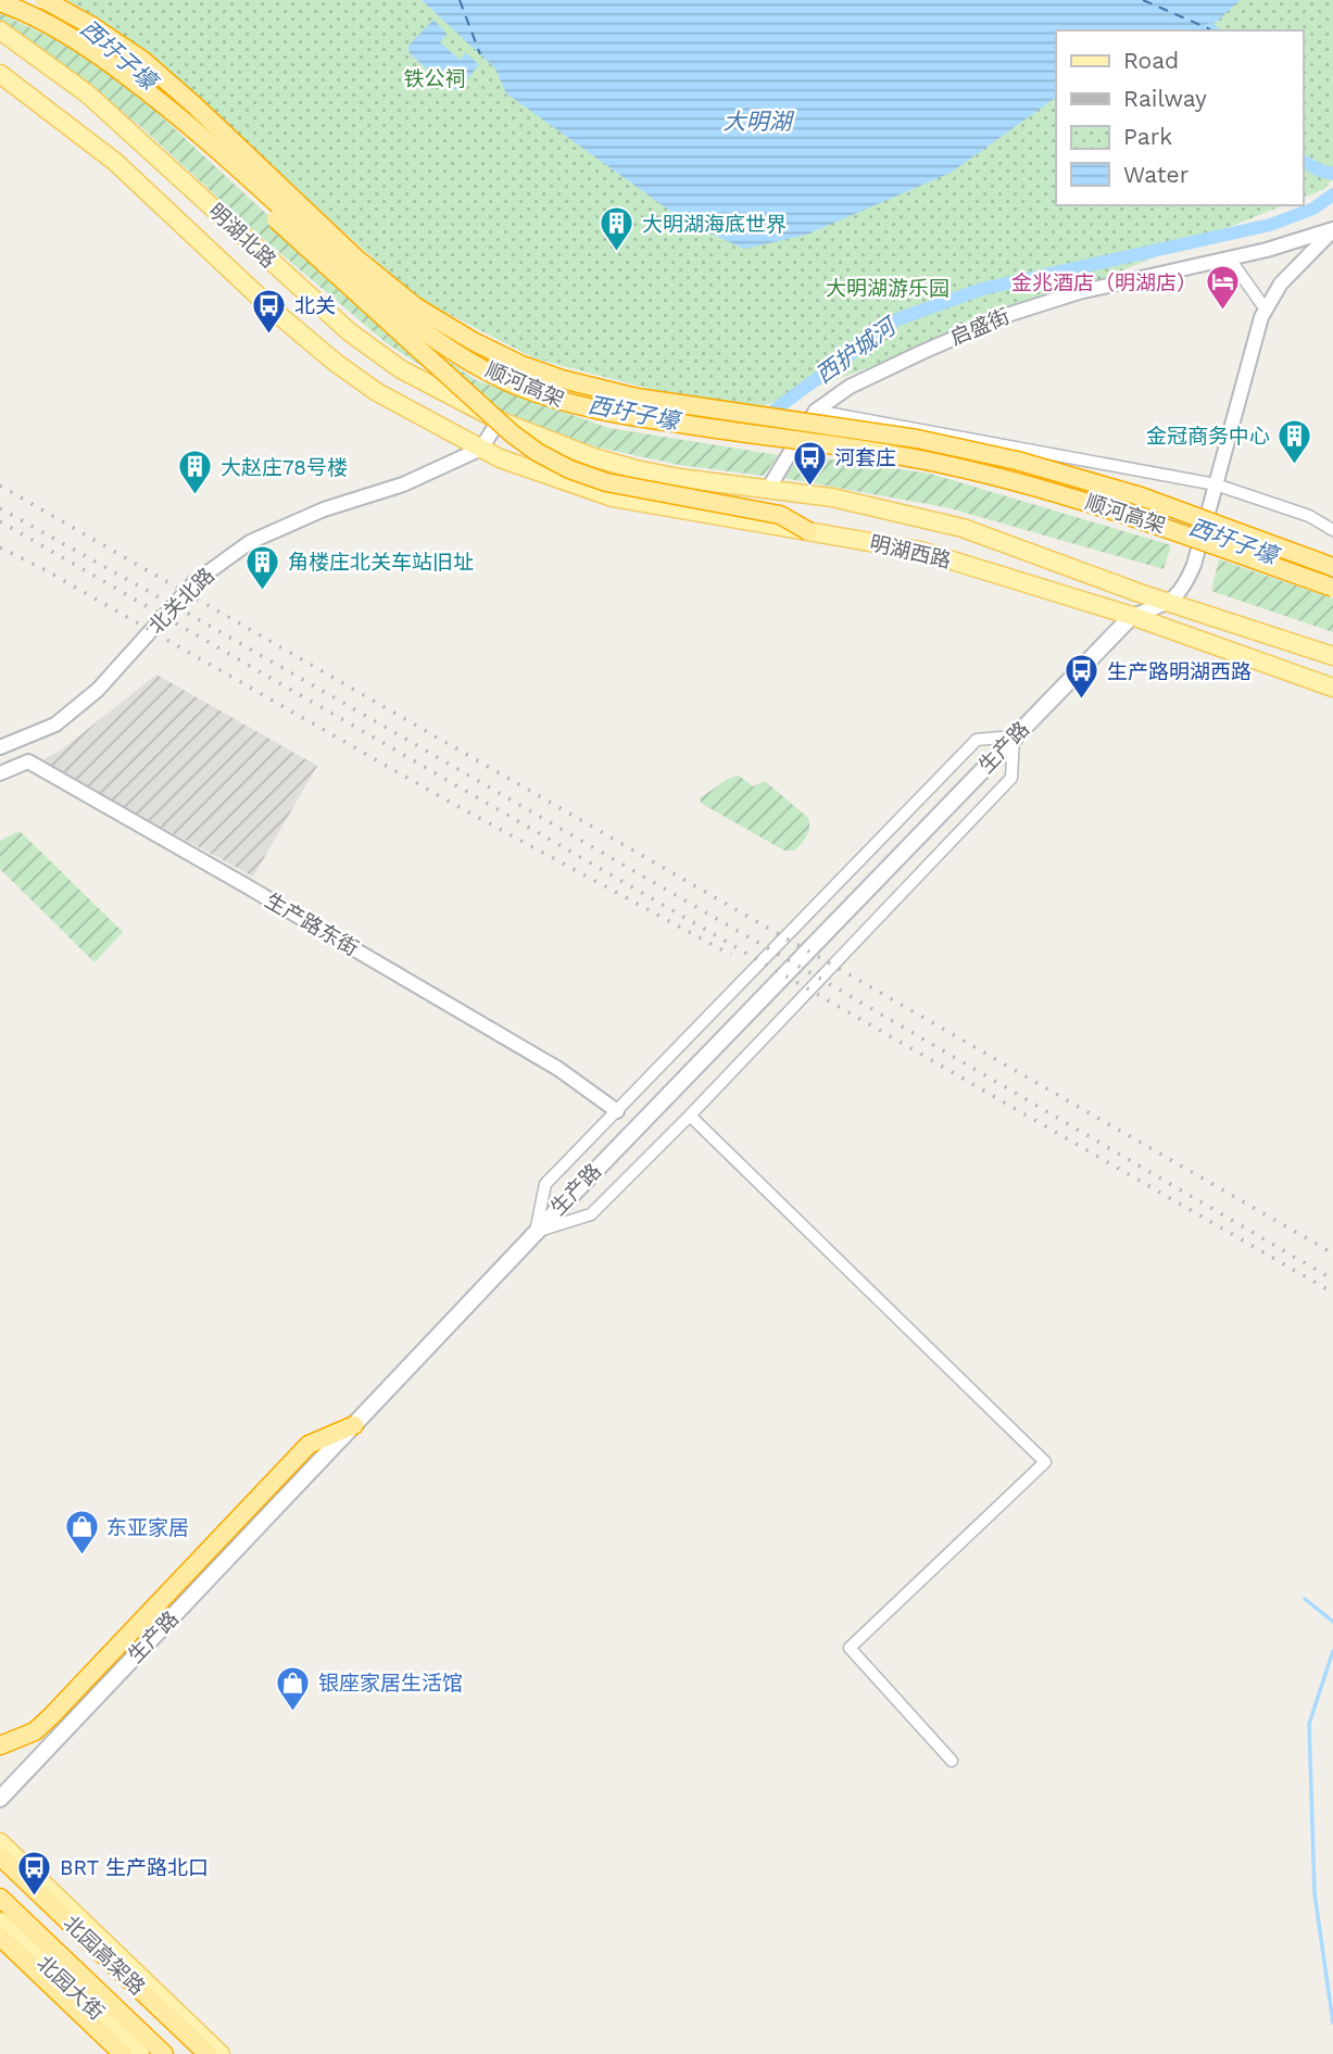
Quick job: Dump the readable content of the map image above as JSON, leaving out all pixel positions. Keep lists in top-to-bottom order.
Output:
{
  "streets": {
    "highway": ["顺河高架", "北园高架路"],
    "main road": [
      "明湖北路",
      "明湖西路",
      "生产路",
      "北园大街"
    ],
    "street": ["启盛街", "北关北路", "生产路东街"]
  },
  "crossings": [
    ["明湖北路", "明湖西路"],
    ["明湖北路", "北关北路"],
    ["启盛街", "明湖西路"],
    ["明湖西路", "北关北路"],
    ["明湖西路", "生产路"]
  ],
  "water": ["西圩子壕", "大明湖", "西护城河"],
  "parks": ["铁公祠", "大明湖游乐园"],
  "places": {
    "building": [
      "大明湖海底世界",
      "金冠商务中心",
      "大赵庄78号楼",
      "角楼庄北关车站旧址"
    ],
    "hotel": ["金兆酒店（明湖店）"],
    "bus stop": [
      "北关",
      "河套庄",
      "生产路明湖西路",
      "BRT 生产路北口"
    ],
    "shop": ["东亚家居", "银座家居生活馆"]
  },
  "legend": [
    "Road",
    "Railway",
    "Park",
    "Water"
  ]
}
